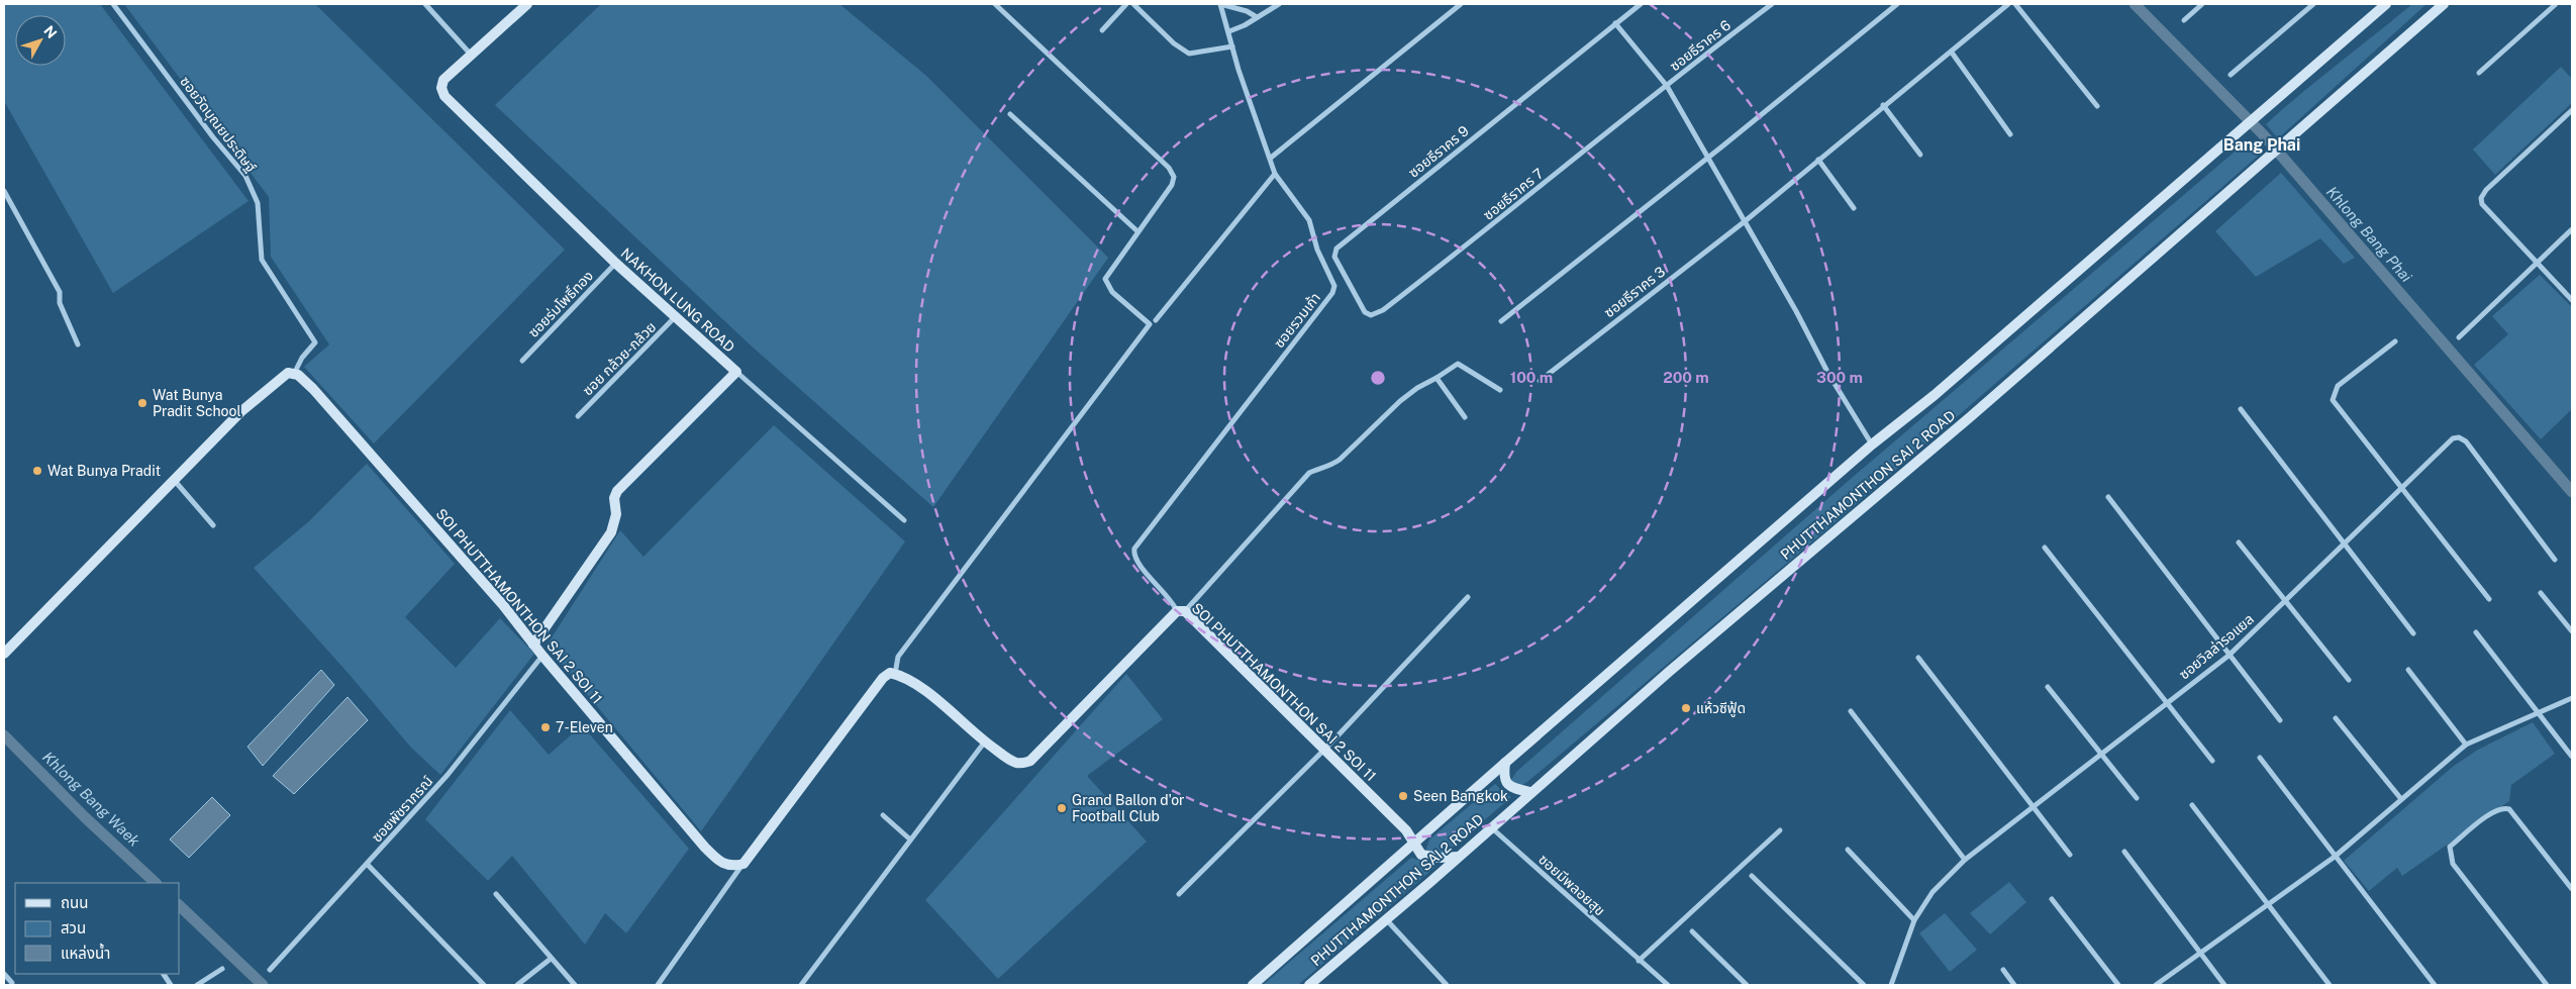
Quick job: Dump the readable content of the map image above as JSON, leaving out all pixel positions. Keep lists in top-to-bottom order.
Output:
{
  "streets": {
    "main road": ["NAKHON LUNG ROAD", "PHUTTHAMONTHON SAI 2 ROAD", "SOI PHUTTHAMONTHON SAI 2 SOI 11"],
    "street": [
      "ซอยธีราคร 6",
      "ซอยวัดบุณยประดิษฐ์",
      "ซอยธีราคร 9",
      "ซอยธีราคร 7",
      "ซอยธีราคร 3",
      "ซอยร่มโพธิ์ทอง",
      "ซอยรวมเก้า",
      "ซอย กล้วย-กล้วย",
      "ซอยวิลล่ารอแยล",
      "ซอยพัชราภรณ์",
      "ซอยมีพลอยสุข"
    ]
  },
  "crossings": [
    ["ซอยธีราคร 6", "ซอยธีราคร 7"],
    ["ซอยวัดบุณยประดิษฐ์", "SOI PHUTTHAMONTHON SAI 2 SOI 11"],
    ["ซอยธีราคร 9", "ซอยธีราคร 7"],
    ["NAKHON LUNG ROAD", "ซอยร่มโพธิ์ทอง"],
    ["NAKHON LUNG ROAD", "ซอย กล้วย-กล้วย"],
    ["NAKHON LUNG ROAD", "SOI PHUTTHAMONTHON SAI 2 SOI 11"],
    ["ซอยรวมเก้า", "SOI PHUTTHAMONTHON SAI 2 SOI 11"],
    ["PHUTTHAMONTHON SAI 2 ROAD", "SOI PHUTTHAMONTHON SAI 2 SOI 11"],
    ["PHUTTHAMONTHON SAI 2 ROAD", "ซอยมีพลอยสุข"],
    ["SOI PHUTTHAMONTHON SAI 2 SOI 11", "ซอยพัชราภรณ์"]
  ],
  "districts": ["Bang Phai"],
  "water": ["Khlong Bang Phai", "Khlong Bang Waek"],
  "places": [
    "Wat Bunya Pradit School",
    "Wat Bunya Pradit",
    "แห้วซีฟู้ด",
    "7-Eleven",
    "Seen Bangkok",
    "Grand Ballon d'or Football Club"
  ],
  "legend": ["ถนน", "สวน", "แหล่งน้ำ"],
  "north": "top right",
  "rings": ["100 m", "200 m", "300 m"]
}
